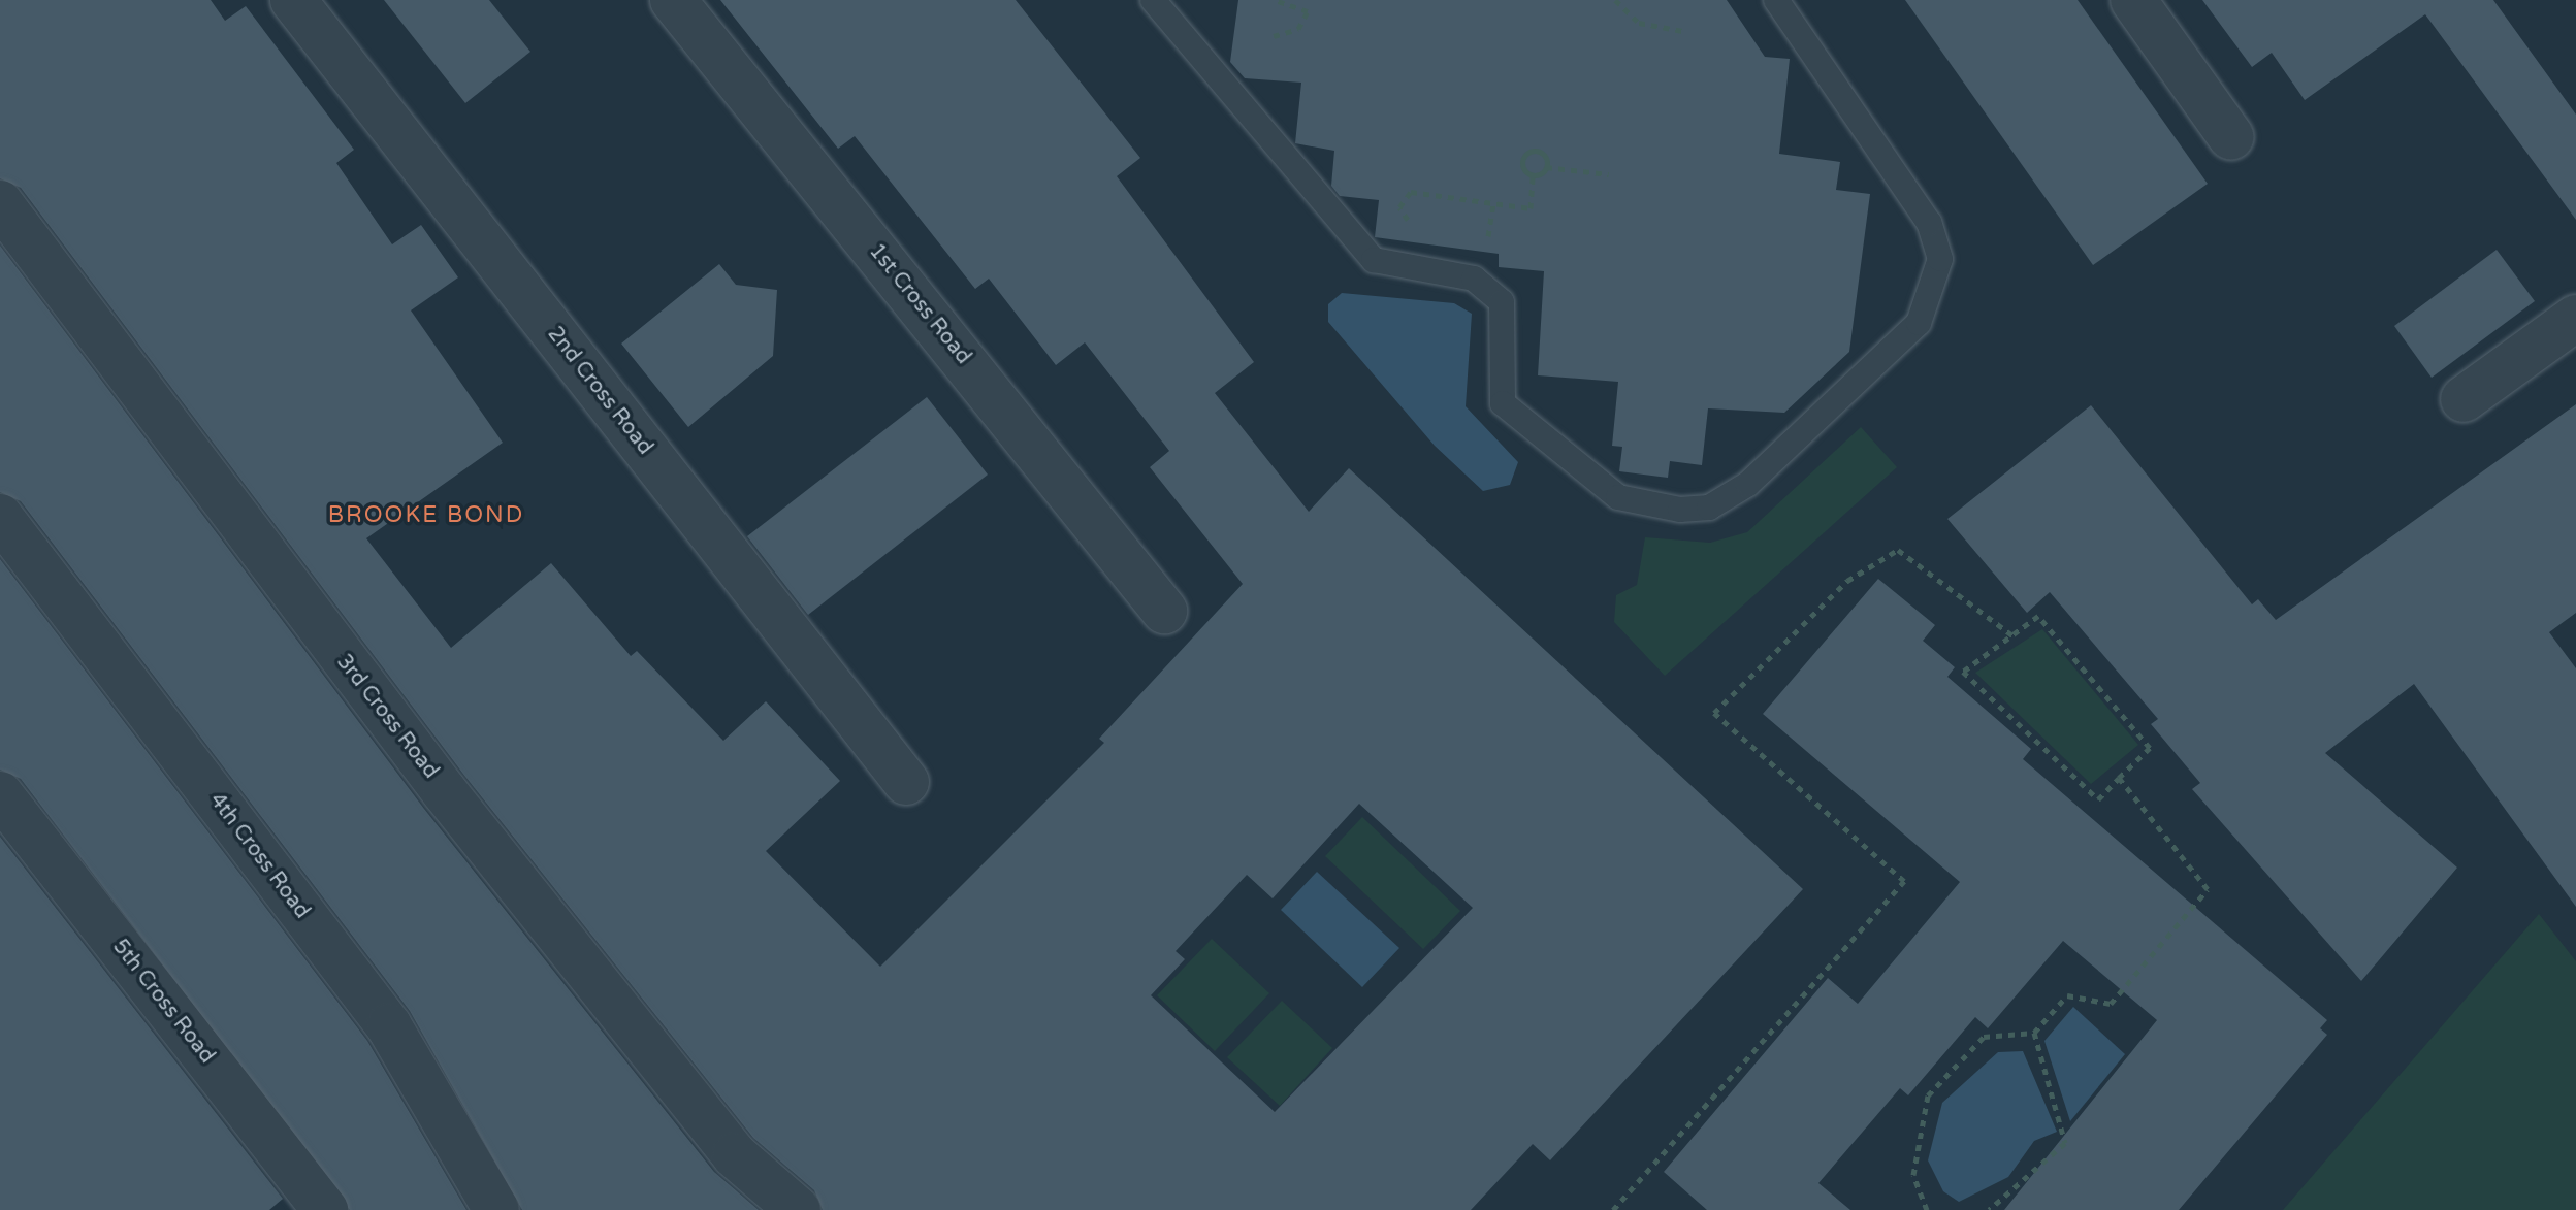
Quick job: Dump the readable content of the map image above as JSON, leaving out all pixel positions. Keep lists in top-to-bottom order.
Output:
{
  "streets": {
    "street": [
      "1st Cross Road",
      "2nd Cross Road",
      "3rd Cross Road",
      "4th Cross Road",
      "5th Cross Road"
    ]
  },
  "districts": ["BROOKE BOND"]
}
